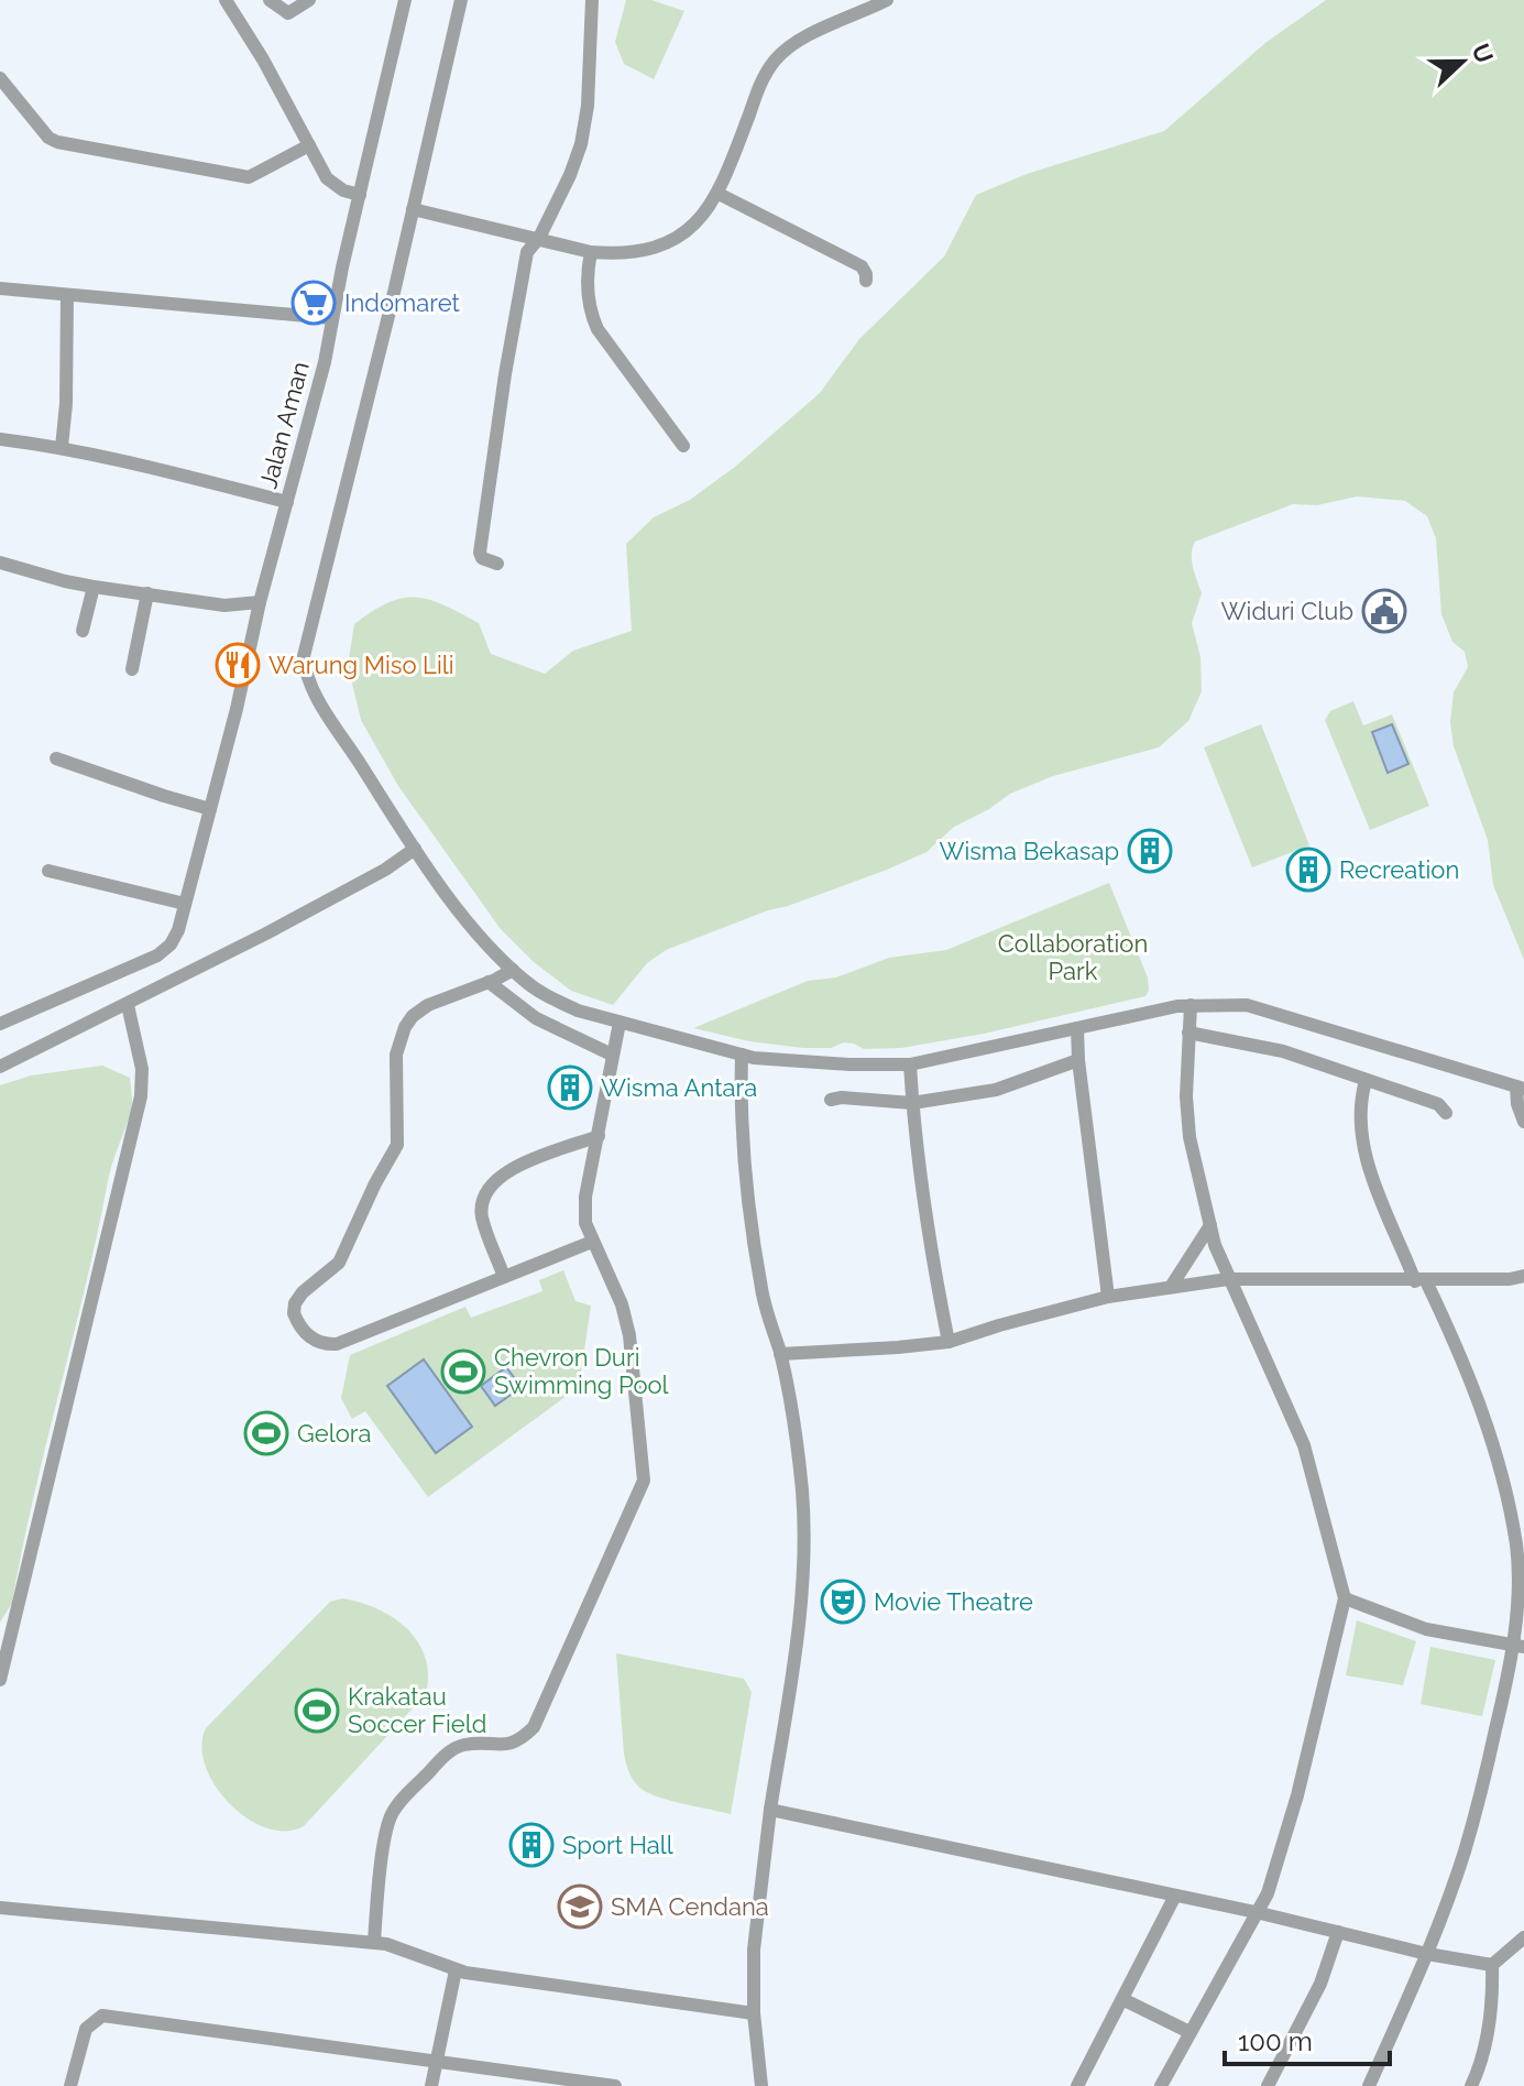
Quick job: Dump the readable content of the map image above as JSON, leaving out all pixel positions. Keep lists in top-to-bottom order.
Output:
{
  "streets": {
    "street": ["Jalan Aman"]
  },
  "parks": ["Collaboration Park"],
  "places": {
    "supermarket": ["Indomaret"],
    "public building": ["Widuri Club"],
    "restaurant": ["Warung Miso Lili"],
    "building": [
      "Wisma Bekasap",
      "Recreation",
      "Wisma Antara",
      "Sport Hall"
    ],
    "sports": ["Chevron Duri Swimming Pool", "Gelora", "Krakatau Soccer Field"],
    "theatre": ["Movie Theatre"],
    "school or university": ["SMA Cendana"]
  },
  "scale_bar": "100 m",
  "north": "right"
}
